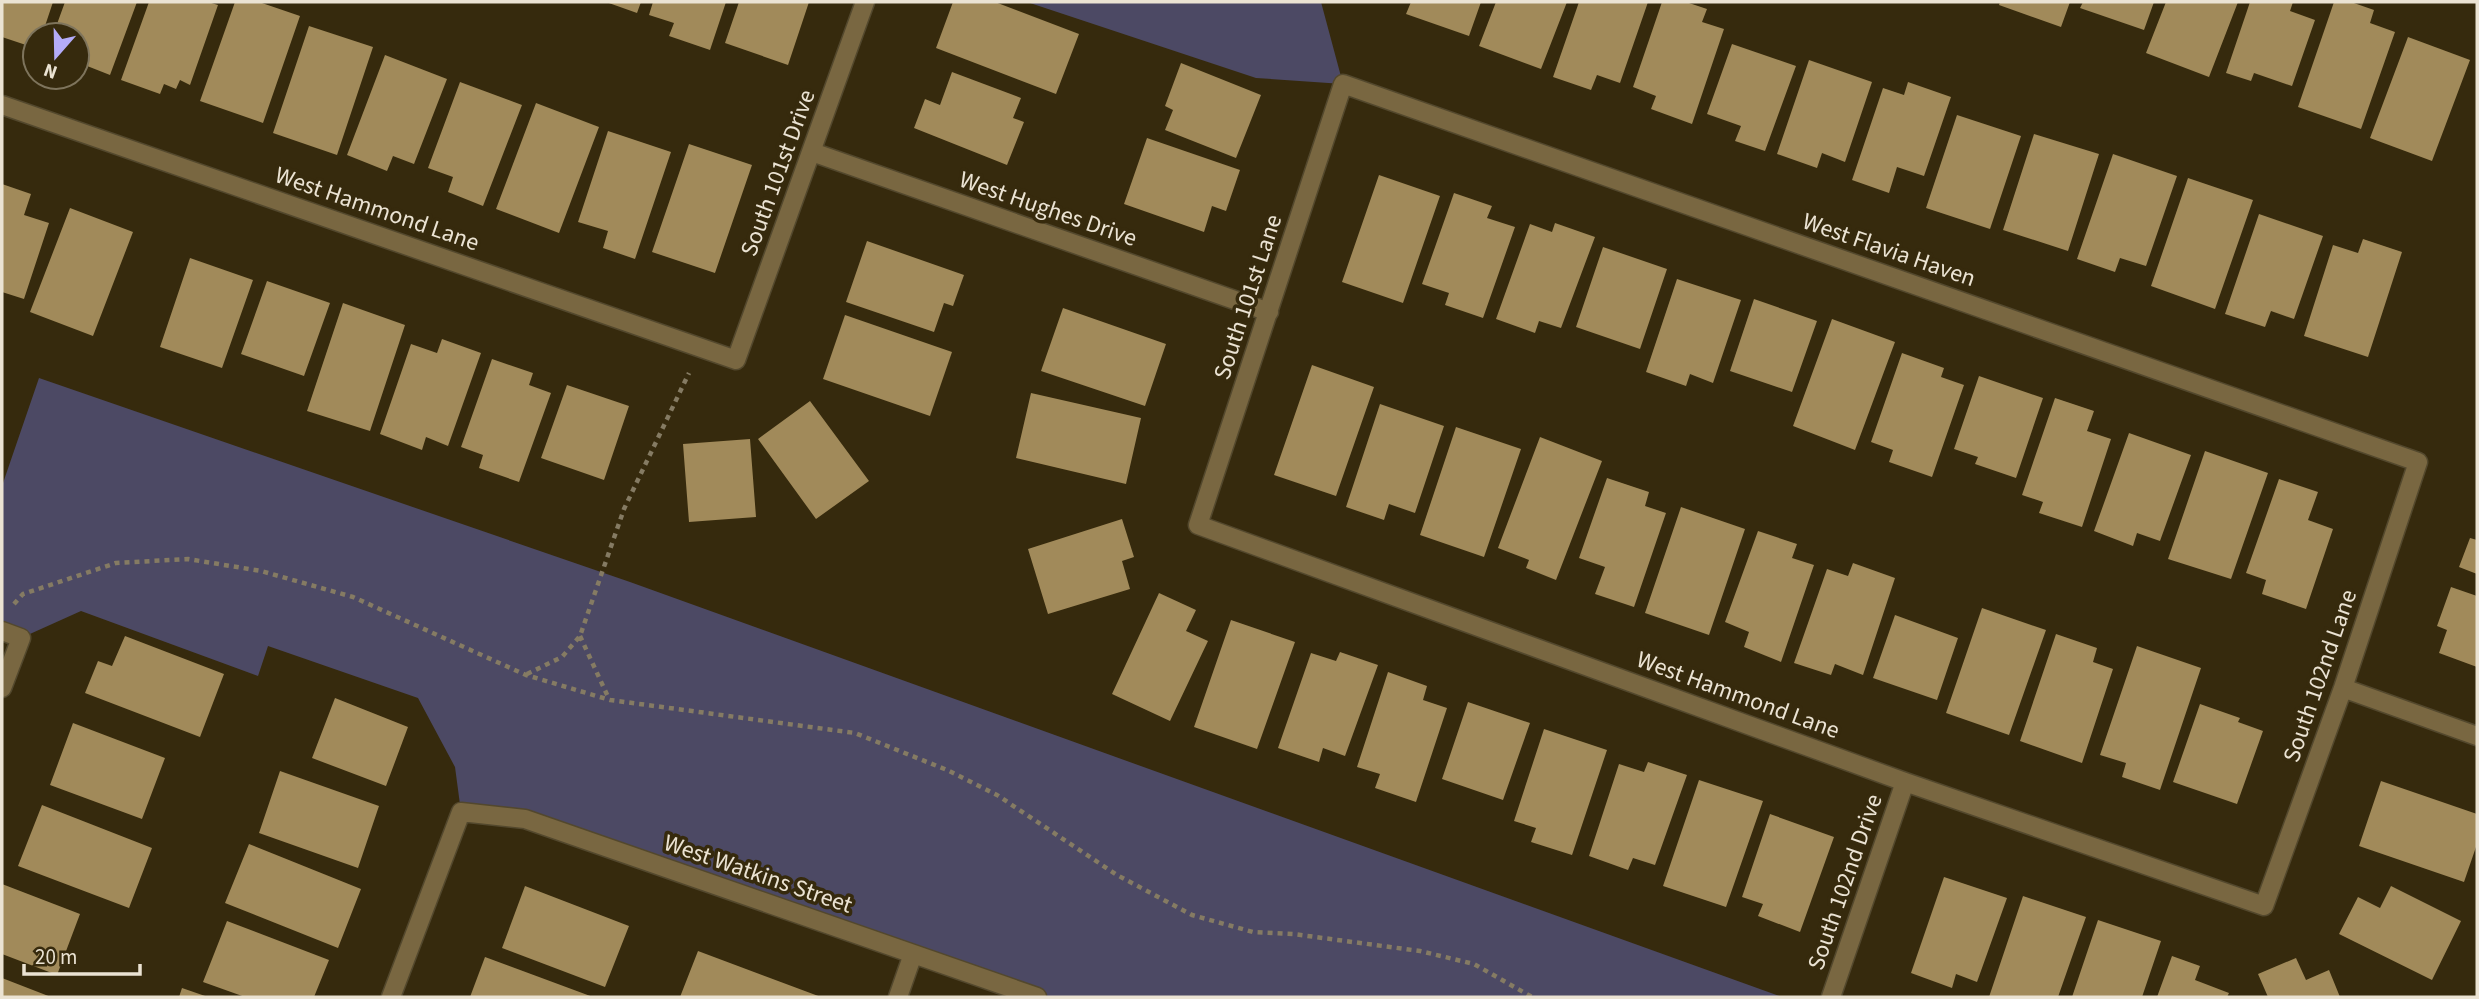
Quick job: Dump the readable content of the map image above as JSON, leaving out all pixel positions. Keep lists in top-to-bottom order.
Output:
{
  "streets": {
    "street": [
      "South 101st Drive",
      "West Hammond Lane",
      "West Hughes Drive",
      "West Flavia Haven",
      "South 101st Lane",
      "South 102nd Lane",
      "West Watkins Street",
      "South 102nd Drive"
    ]
  },
  "crossings": [
    ["South 101st Drive", "West Hammond Lane"],
    ["South 101st Drive", "West Hughes Drive"],
    ["West Hammond Lane", "South 101st Lane"],
    ["West Hammond Lane", "South 102nd Lane"],
    ["West Hammond Lane", "South 102nd Drive"],
    ["West Hughes Drive", "South 101st Lane"],
    ["West Flavia Haven", "South 101st Lane"],
    ["West Flavia Haven", "South 102nd Lane"]
  ],
  "scale_bar": "20 m",
  "north": "bottom"
}
